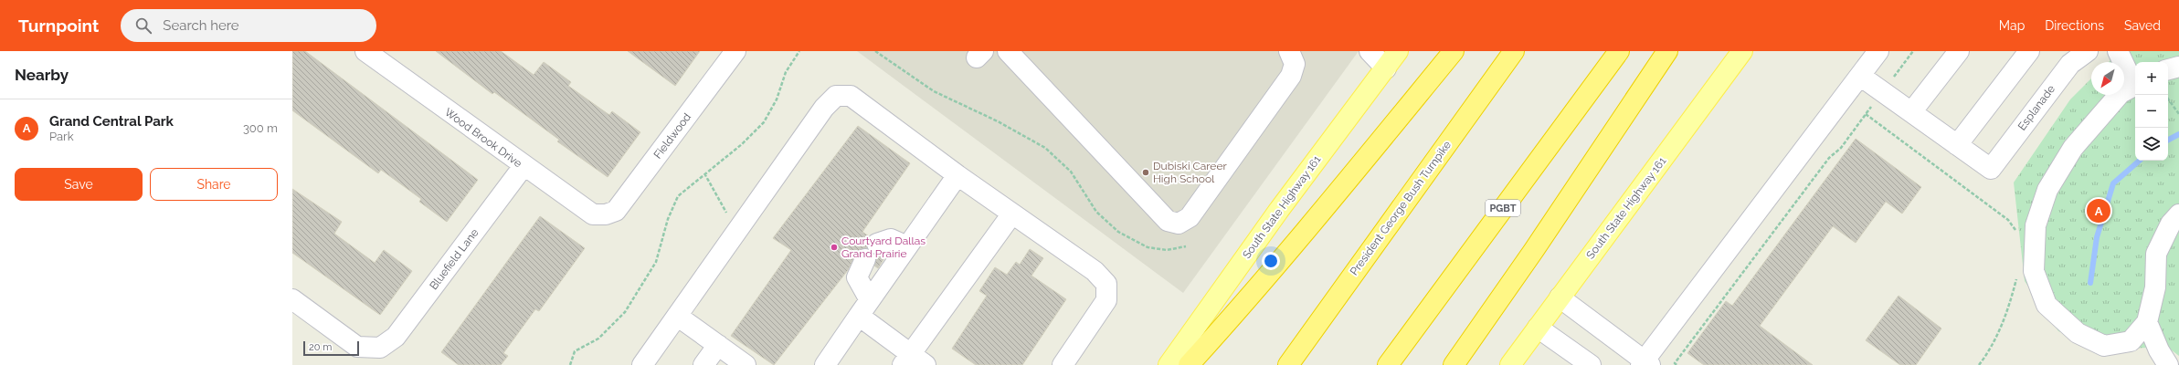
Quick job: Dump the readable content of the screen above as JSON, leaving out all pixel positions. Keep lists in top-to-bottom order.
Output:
{
  "streets": {
    "highway": ["President George Bush Turnpike", "PGBT"],
    "main road": ["South State Highway 161"],
    "street": [
      "Esplanade",
      "Fieldwood",
      "Wood Brook Drive",
      "Bluefield Lane"
    ]
  },
  "crossings": [
    ["Fieldwood", "Wood Brook Drive"],
    ["Wood Brook Drive", "Bluefield Lane"]
  ],
  "places": ["Dubiski Career High School", "Courtyard Dallas Grand Prairie"],
  "scale_bar": "20 m",
  "north": "bottom left",
  "page": {
    "header": "Turnpoint",
    "search": "Search here",
    "nav": ["Map", "Directions", "Saved"],
    "heading": "Nearby",
    "map_buttons": ["+", "−"],
    "list": [
      {
        "mark": "A",
        "name": "Grand Central Park",
        "note": "Park",
        "value": "300 m"
      }
    ],
    "buttons": ["Save", "Share"],
    "pins": "A",
    "scale": "20 m"
  }
}
